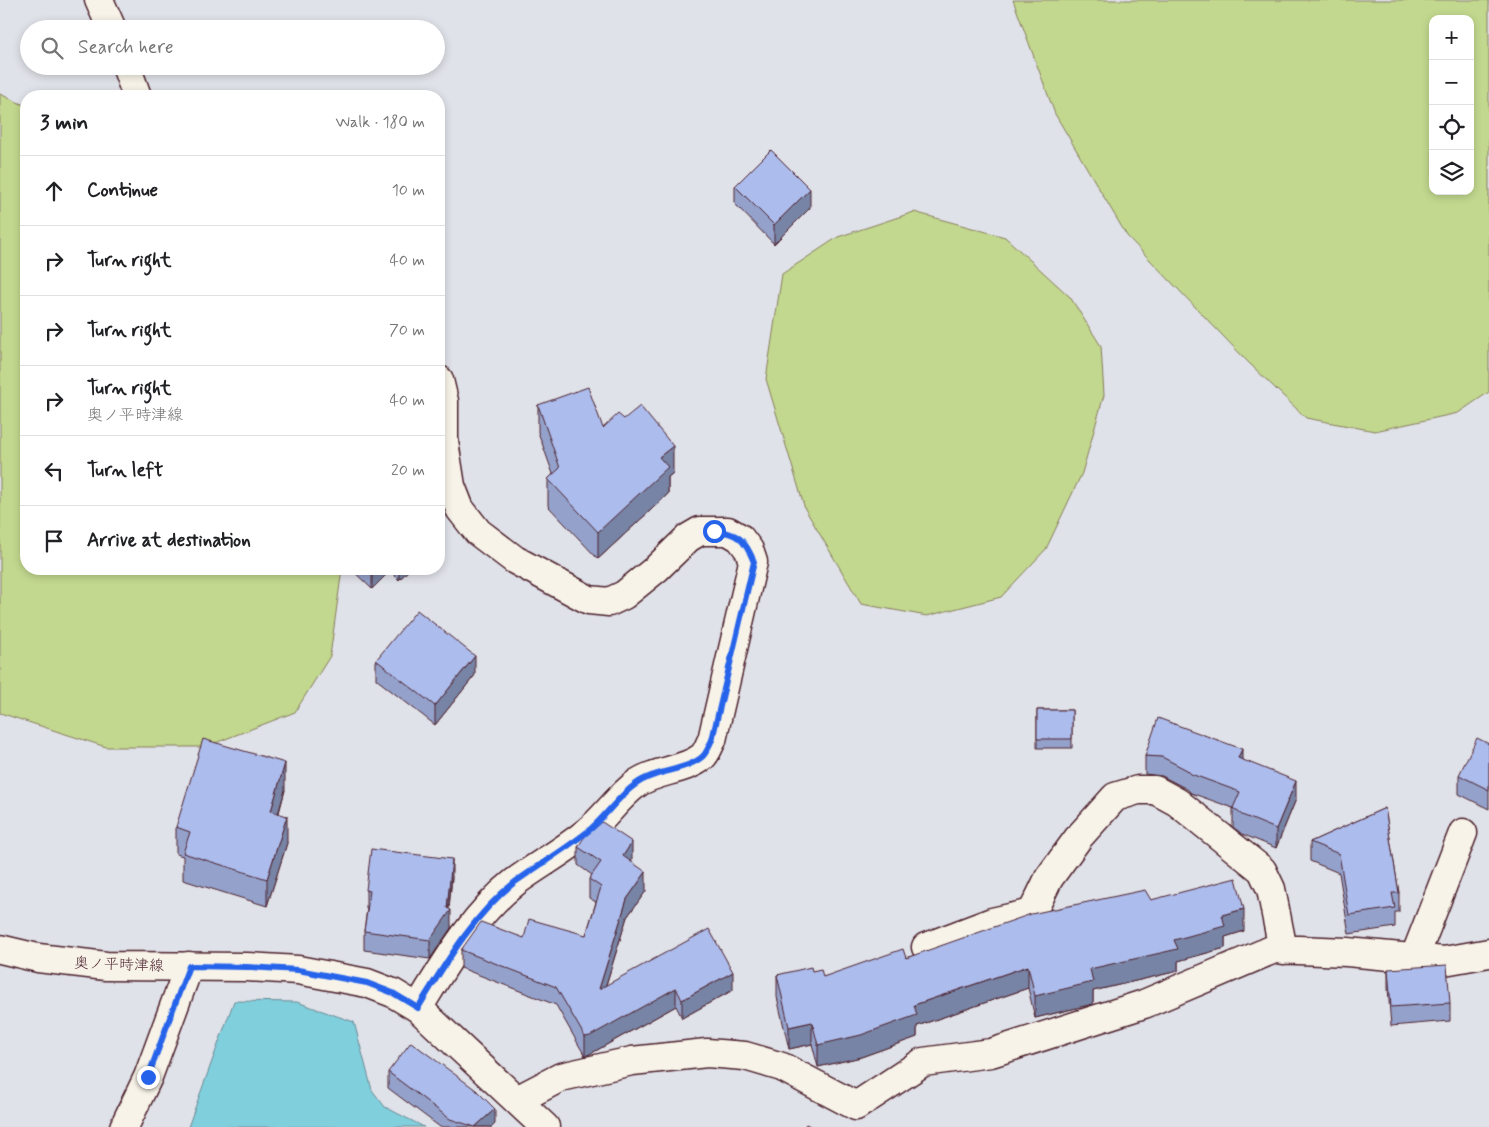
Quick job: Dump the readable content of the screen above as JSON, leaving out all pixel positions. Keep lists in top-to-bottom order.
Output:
{
  "streets": {
    "street": ["奥ノ平時津線"]
  },
  "page": {
    "map_buttons": ["+", "−"],
    "search": "Search here",
    "heading": ["3 min", "Walk · 180 m"],
    "list": [
      ["Continue", "10 m"],
      ["Turn right", "40 m"],
      ["Turn right", "70 m"],
      ["Turn right", "奥ノ平時津線", "40 m"],
      ["Turn left", "20 m"],
      "Arrive at destination"
    ]
  }
}
